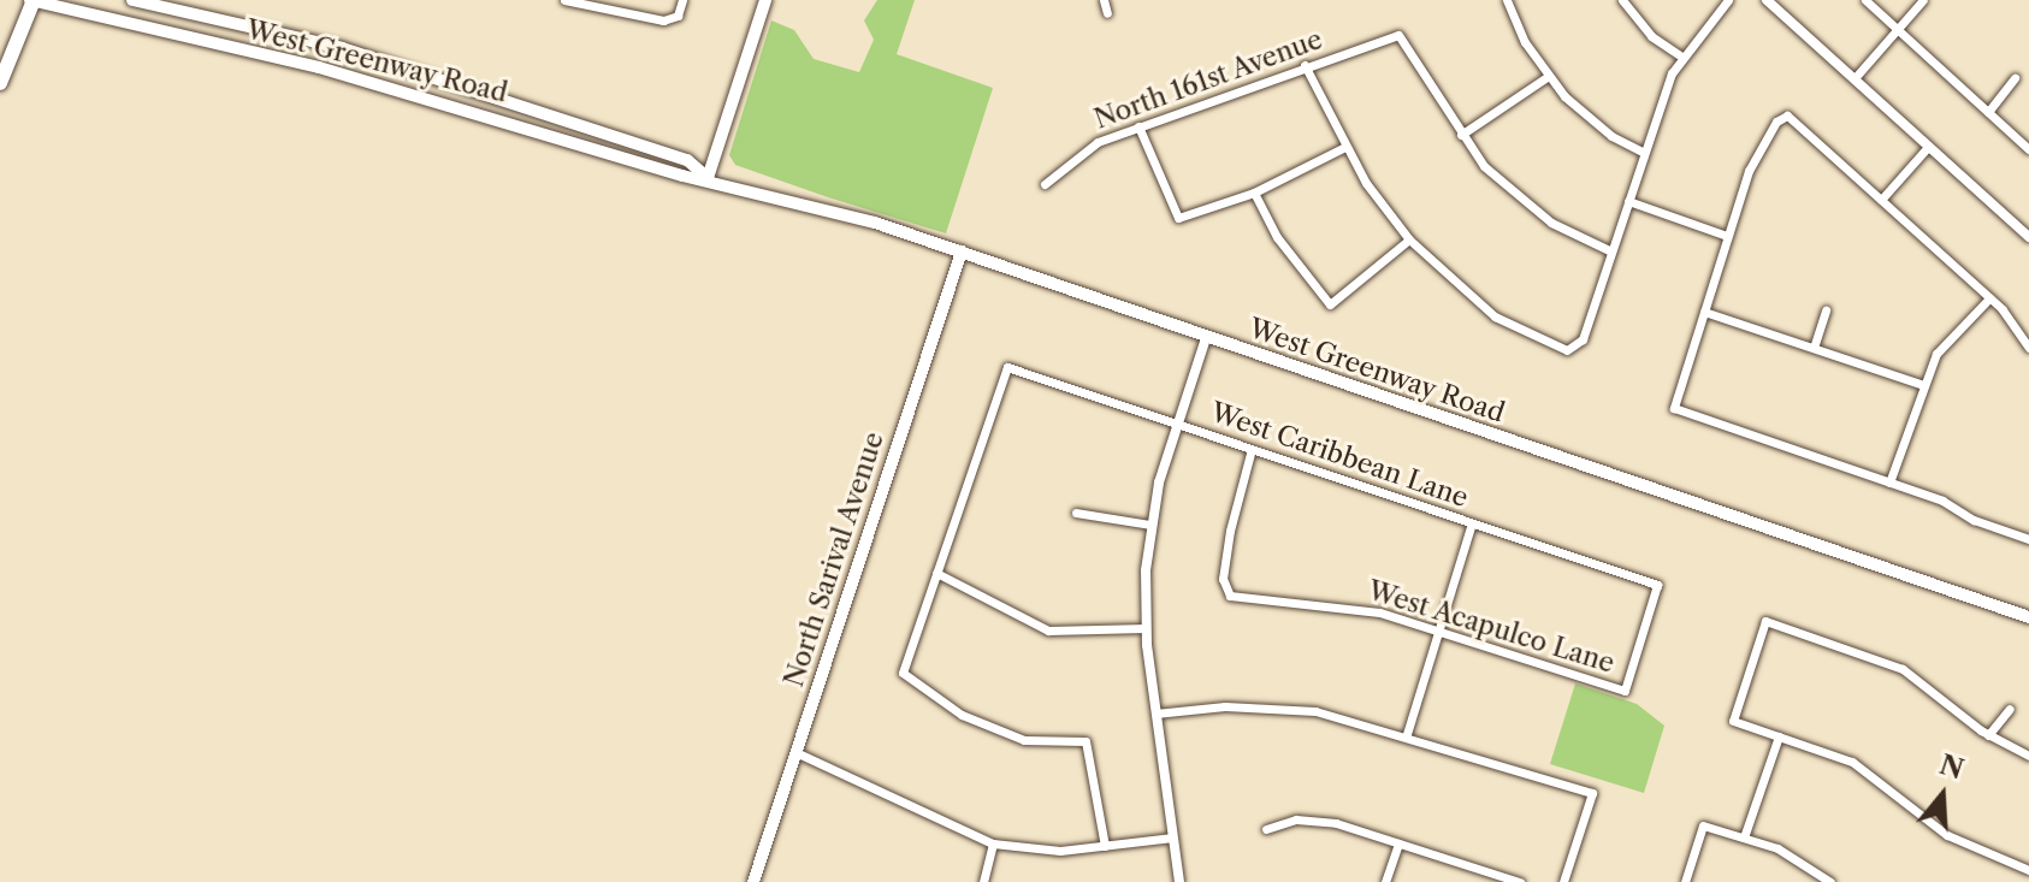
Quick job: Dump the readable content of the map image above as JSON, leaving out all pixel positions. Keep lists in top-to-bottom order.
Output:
{
  "streets": {
    "main road": ["West Greenway Road", "North Sarival Avenue"],
    "street": ["North 161st Avenue", "West Caribbean Lane", "West Acapulco Lane"]
  },
  "crossings": [
    ["West Greenway Road", "North Sarival Avenue"],
    ["West Caribbean Lane", "West Acapulco Lane"]
  ],
  "north": "top"
}
